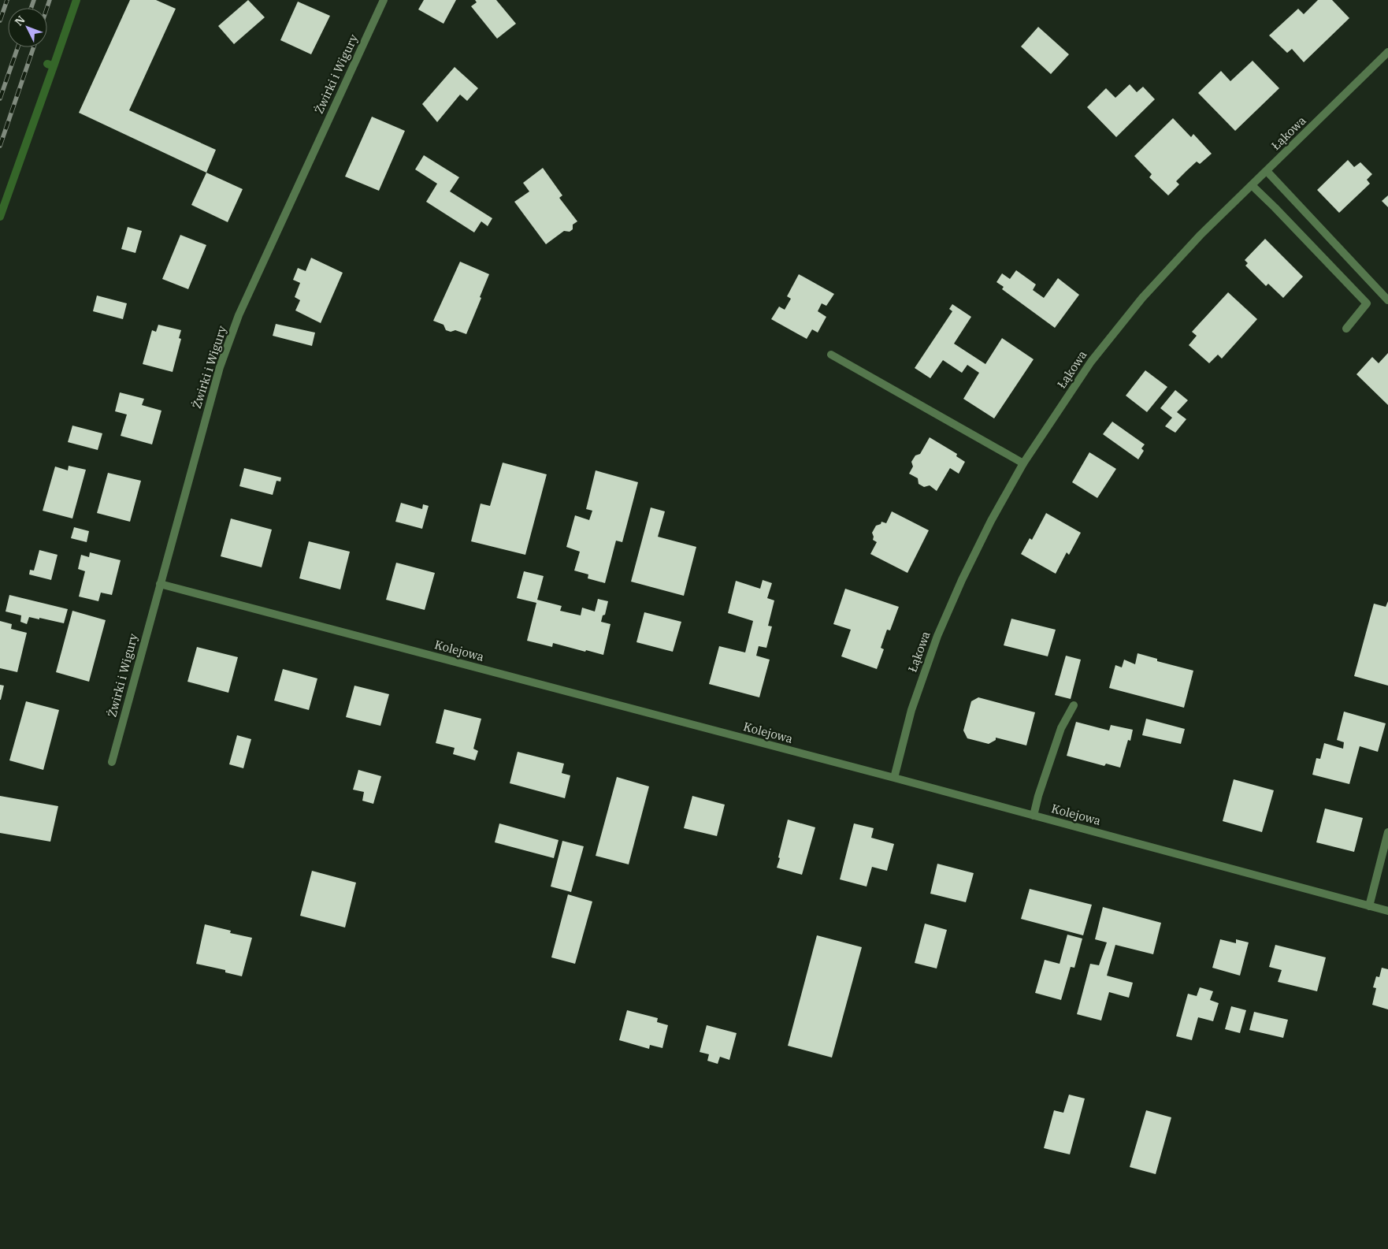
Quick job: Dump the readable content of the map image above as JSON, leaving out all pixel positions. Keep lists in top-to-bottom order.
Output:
{
  "streets": {
    "street": ["Żwirki i Wigury", "Łąkowa", "Kolejowa"]
  },
  "crossings": [
    ["Żwirki i Wigury", "Kolejowa"],
    ["Łąkowa", "Kolejowa"]
  ],
  "north": "top left"
}
